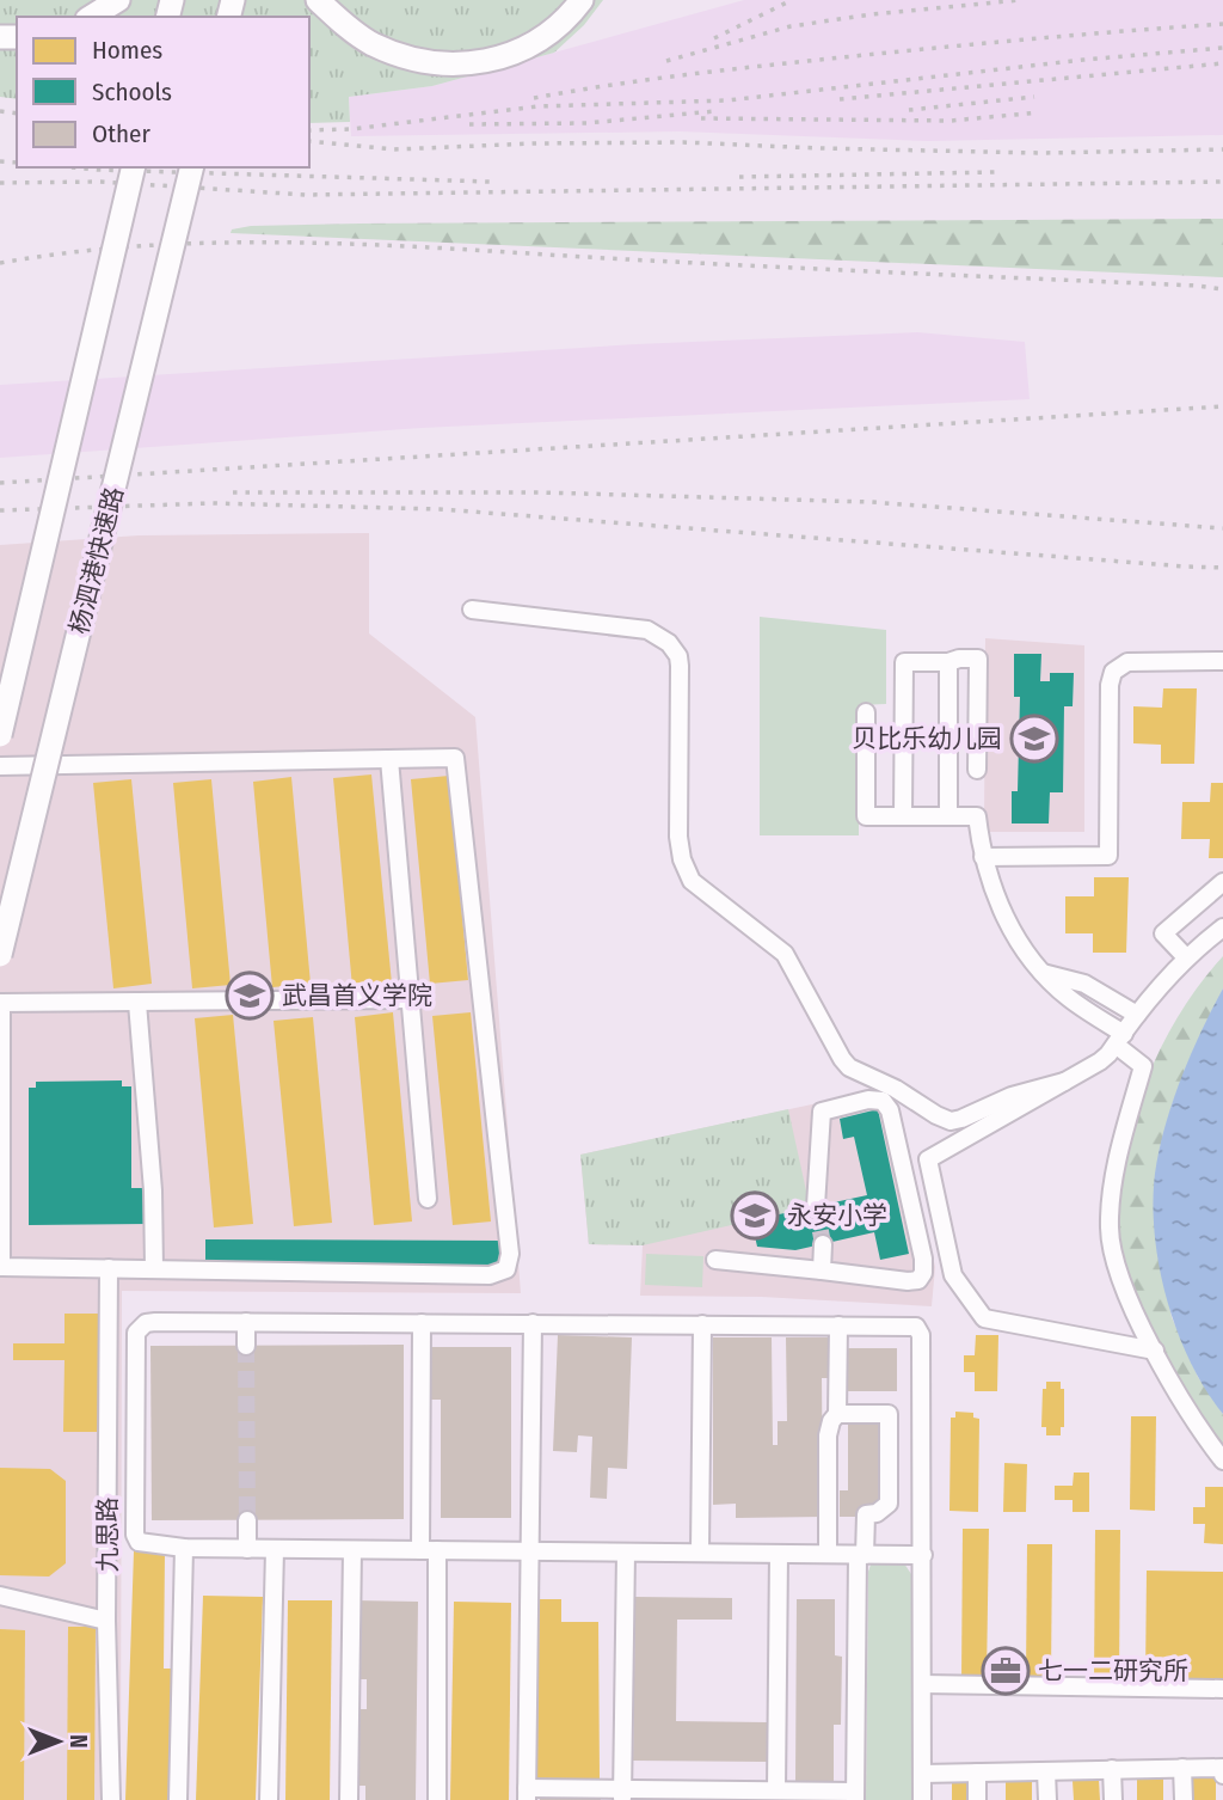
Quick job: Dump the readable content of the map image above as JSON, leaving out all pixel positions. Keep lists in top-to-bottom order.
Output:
{
  "streets": {
    "highway": ["杨泗港快速路"],
    "street": ["九思路"]
  },
  "places": {
    "school or university": ["贝比乐幼儿园", "武昌首义学院", "永安小学"],
    "office": ["七一二研究所"]
  },
  "legend": ["Homes", "Schools", "Other"],
  "north": "right"
}
